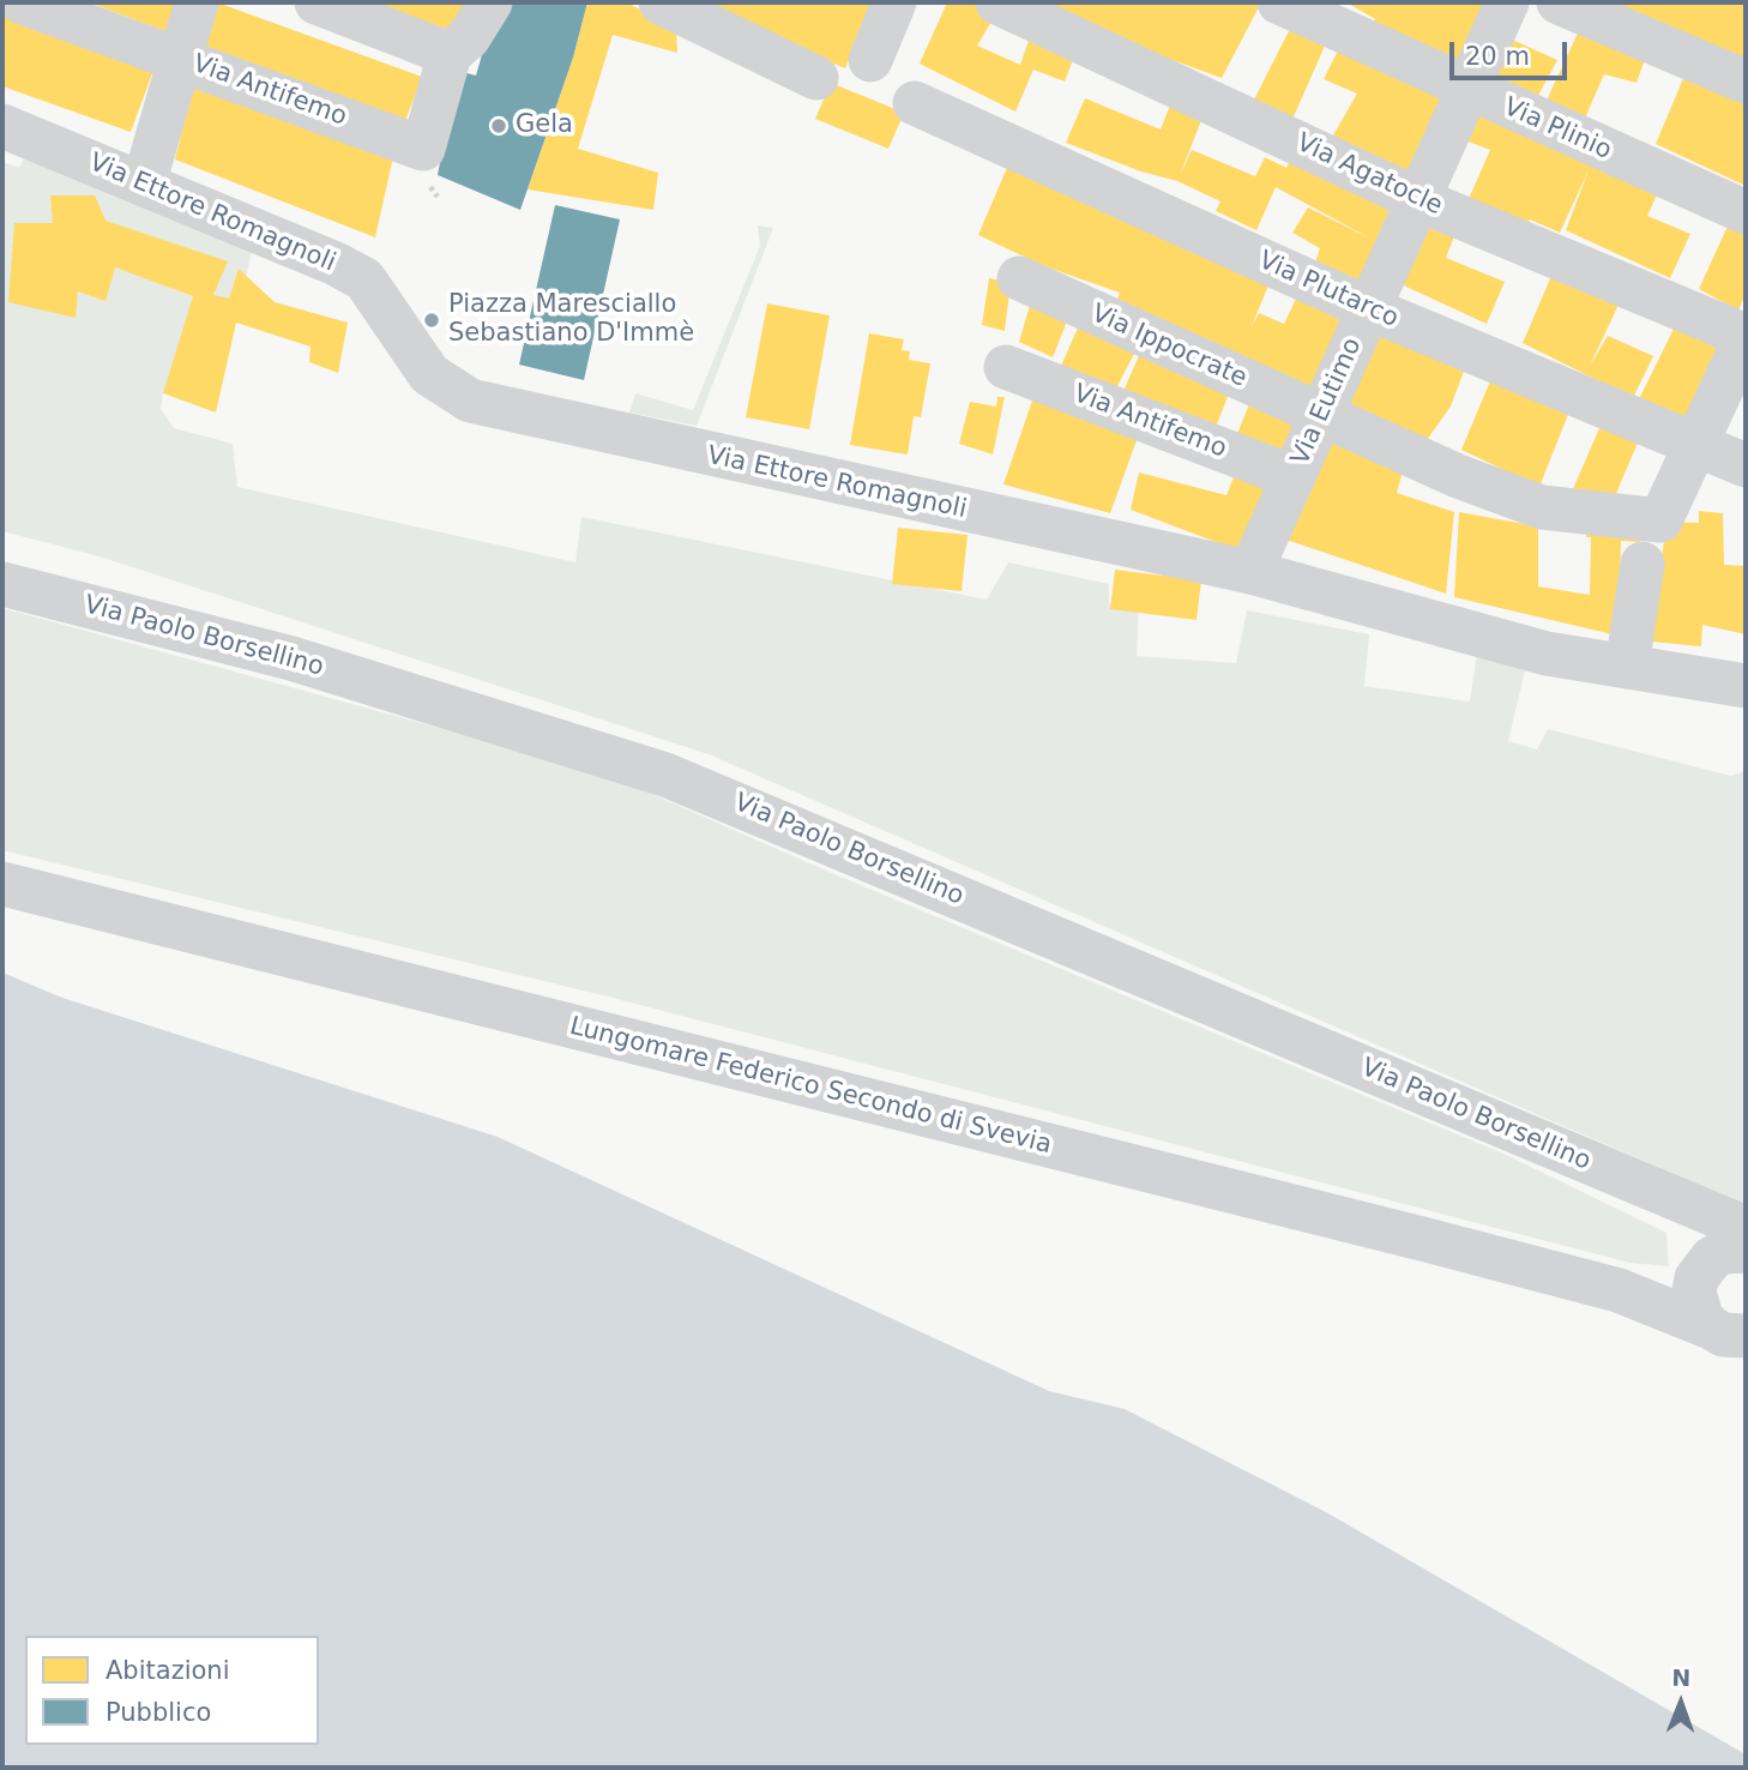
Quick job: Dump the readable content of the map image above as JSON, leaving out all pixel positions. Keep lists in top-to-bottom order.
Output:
{
  "streets": {
    "street": [
      "Via Antifemo",
      "Via Plinio",
      "Via Agatocle",
      "Via Ettore Romagnoli",
      "Via Plutarco",
      "Via Ippocrate",
      "Via Eutimo",
      "Via Paolo Borsellino",
      "Lungomare Federico Secondo di Svevia"
    ]
  },
  "crossings": [
    ["Via Antifemo", "Via Eutimo"],
    ["Via Plinio", "Via Eutimo"],
    ["Via Agatocle", "Via Eutimo"],
    ["Via Ettore Romagnoli", "Via Eutimo"],
    ["Via Plutarco", "Via Ippocrate"],
    ["Via Plutarco", "Via Eutimo"],
    ["Via Ippocrate", "Via Eutimo"],
    ["Via Paolo Borsellino", "Lungomare Federico Secondo di Svevia"]
  ],
  "places": ["Gela", "Piazza Maresciallo Sebastiano D'Immè"],
  "legend": ["Abitazioni", "Pubblico"],
  "scale_bar": "20 m",
  "north": "top"
}
